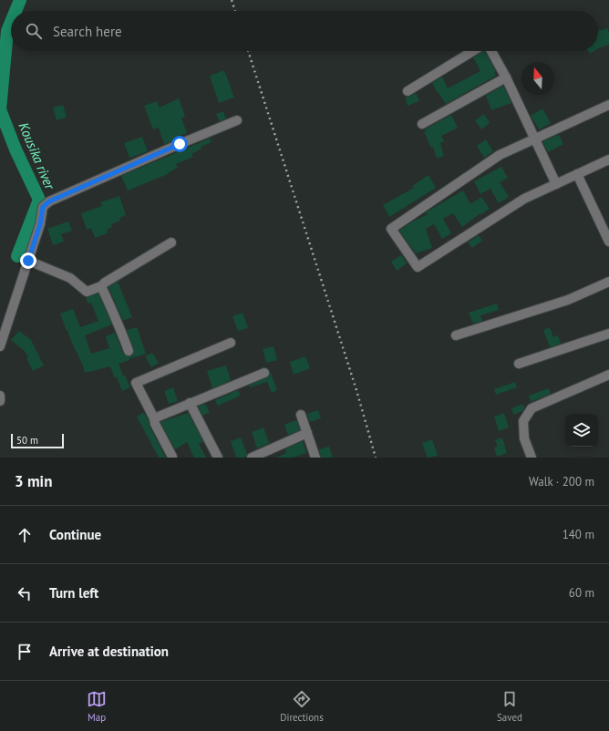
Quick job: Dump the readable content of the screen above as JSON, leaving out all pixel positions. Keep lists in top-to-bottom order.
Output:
{
  "water": ["Kousika river"],
  "scale_bar": "50 m",
  "north": "top",
  "page": {
    "search": "Search here",
    "scale": "50 m",
    "heading": ["3 min", "Walk · 200 m"],
    "list": [
      ["Continue", "140 m"],
      ["Turn left", "60 m"],
      "Arrive at destination"
    ],
    "nav": ["Map", "Directions", "Saved"]
  }
}
